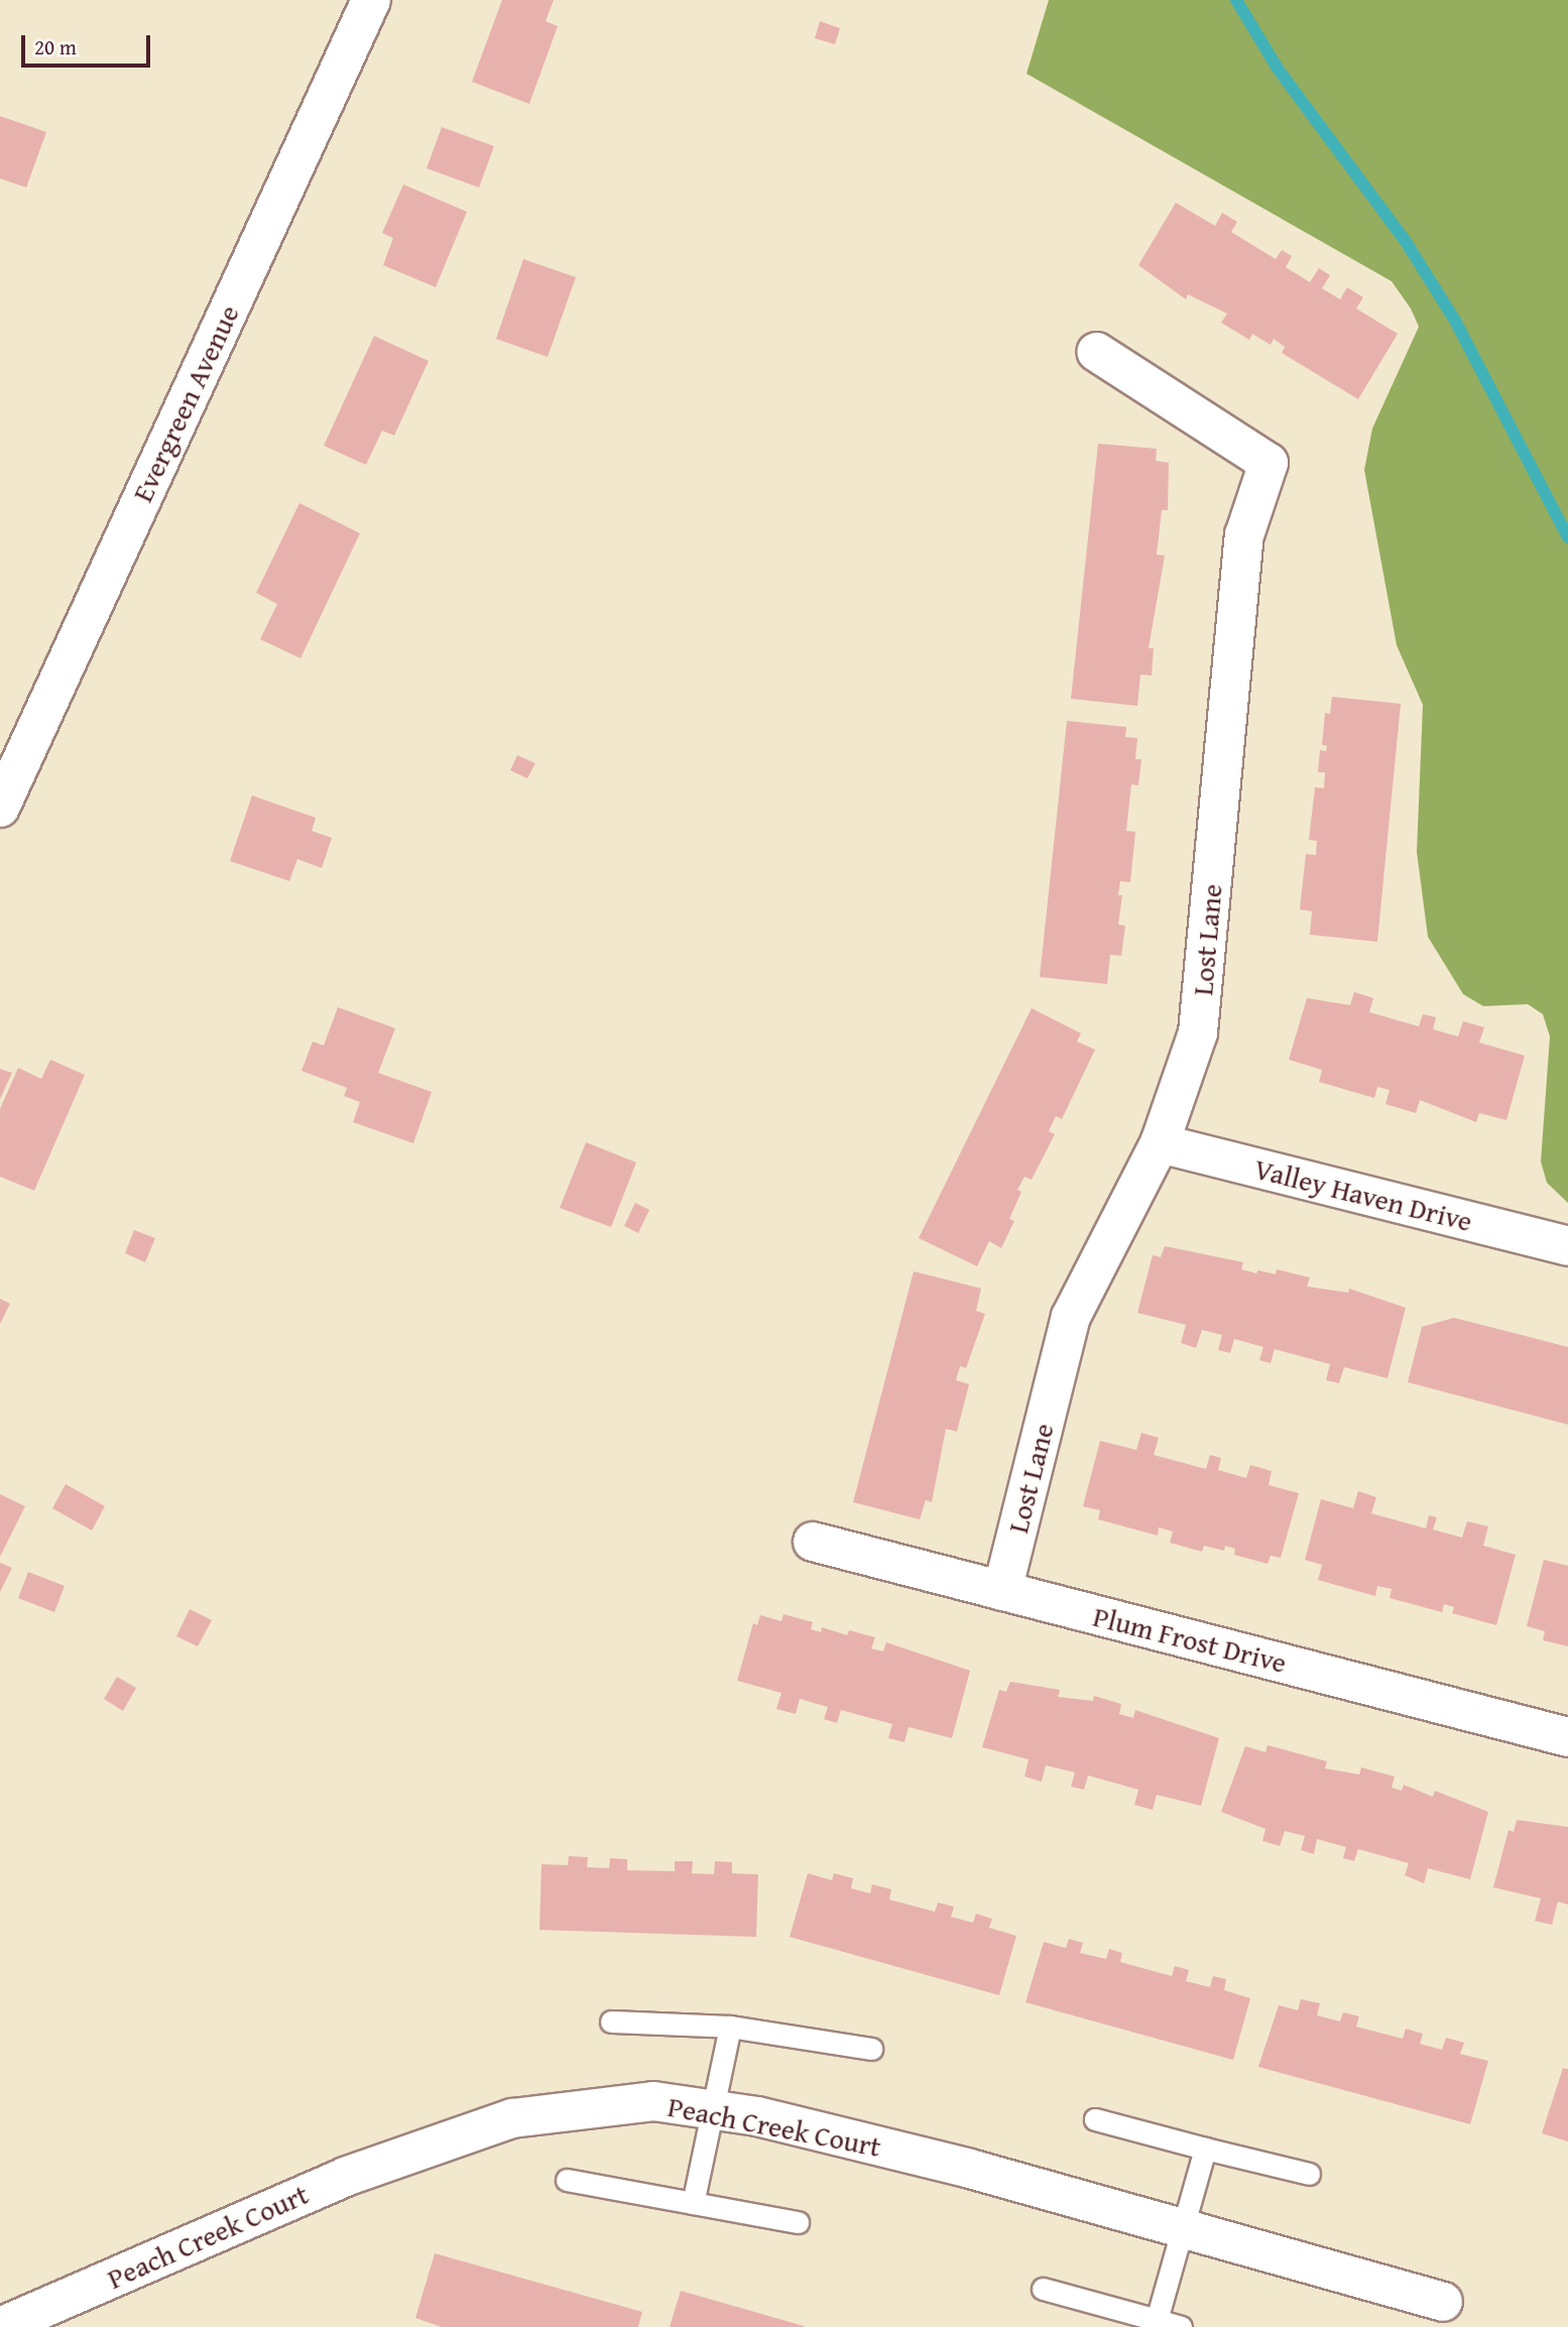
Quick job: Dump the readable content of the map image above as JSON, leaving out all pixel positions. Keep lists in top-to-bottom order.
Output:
{
  "streets": {
    "street": [
      "Evergreen Avenue",
      "Lost Lane",
      "Valley Haven Drive",
      "Plum Frost Drive",
      "Peach Creek Court"
    ]
  },
  "crossings": [
    ["Lost Lane", "Valley Haven Drive"],
    ["Lost Lane", "Plum Frost Drive"]
  ],
  "scale_bar": "20 m"
}
